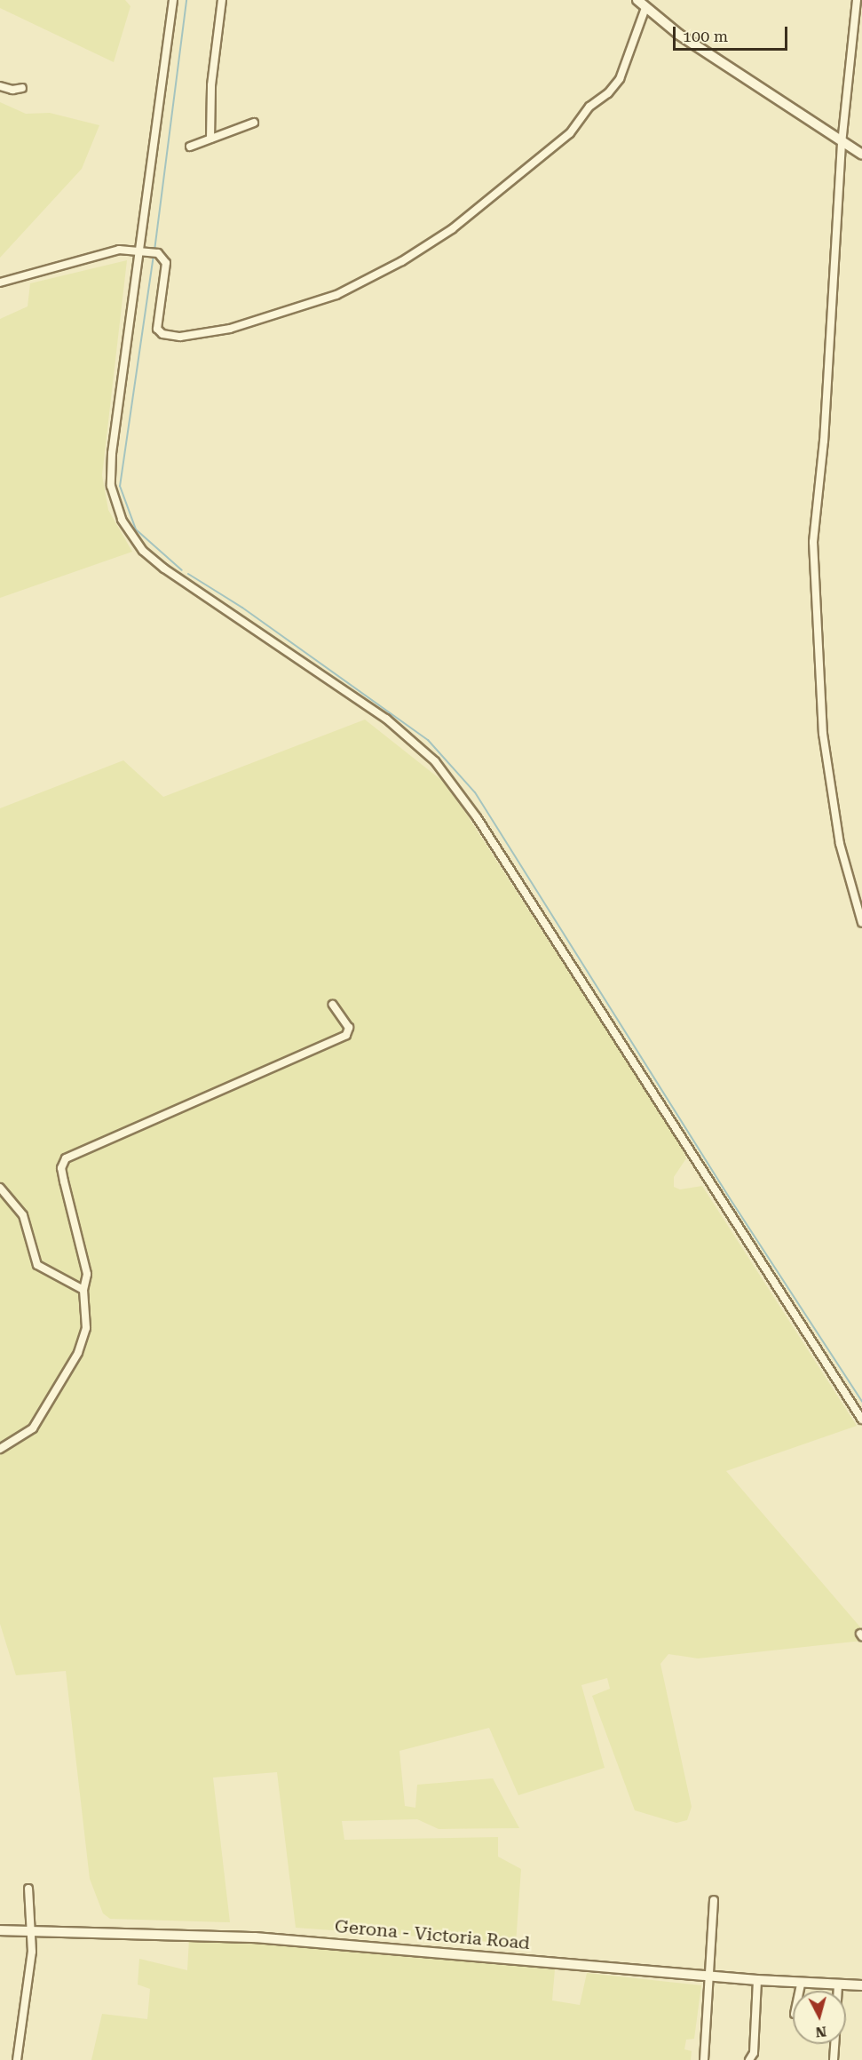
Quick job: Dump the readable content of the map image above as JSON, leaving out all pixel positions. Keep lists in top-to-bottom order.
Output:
{
  "streets": {
    "main road": ["Gerona - Victoria Road"]
  },
  "scale_bar": "100 m",
  "north": "bottom"
}
